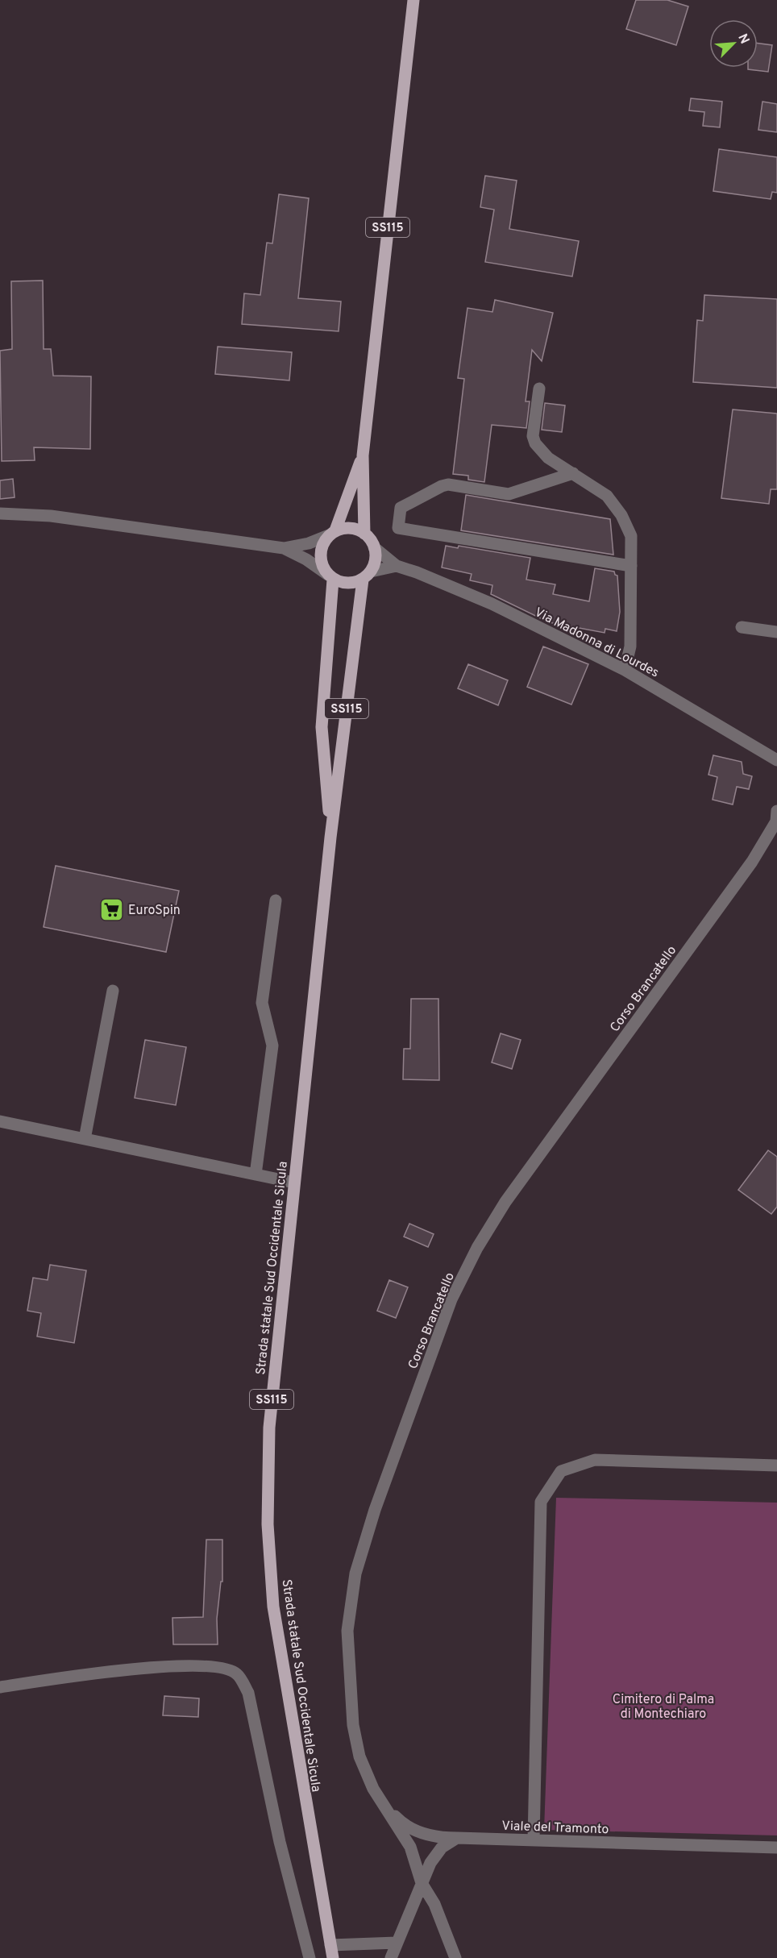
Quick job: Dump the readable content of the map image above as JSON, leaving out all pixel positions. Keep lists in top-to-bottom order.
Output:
{
  "streets": {
    "main road": ["SS115", "Strada statale Sud Occidentale Sicula"],
    "street": ["Via Madonna di Lourdes", "Corso Brancatello", "Viale del Tramonto"]
  },
  "crossings": [
    ["Via Madonna di Lourdes", "Strada statale Sud Occidentale Sicula"],
    ["Corso Brancatello", "Viale del Tramonto"]
  ],
  "parks": ["Cimitero di Palma di Montechiaro"],
  "places": {
    "supermarket": ["EuroSpin"]
  },
  "north": "top right"
}
